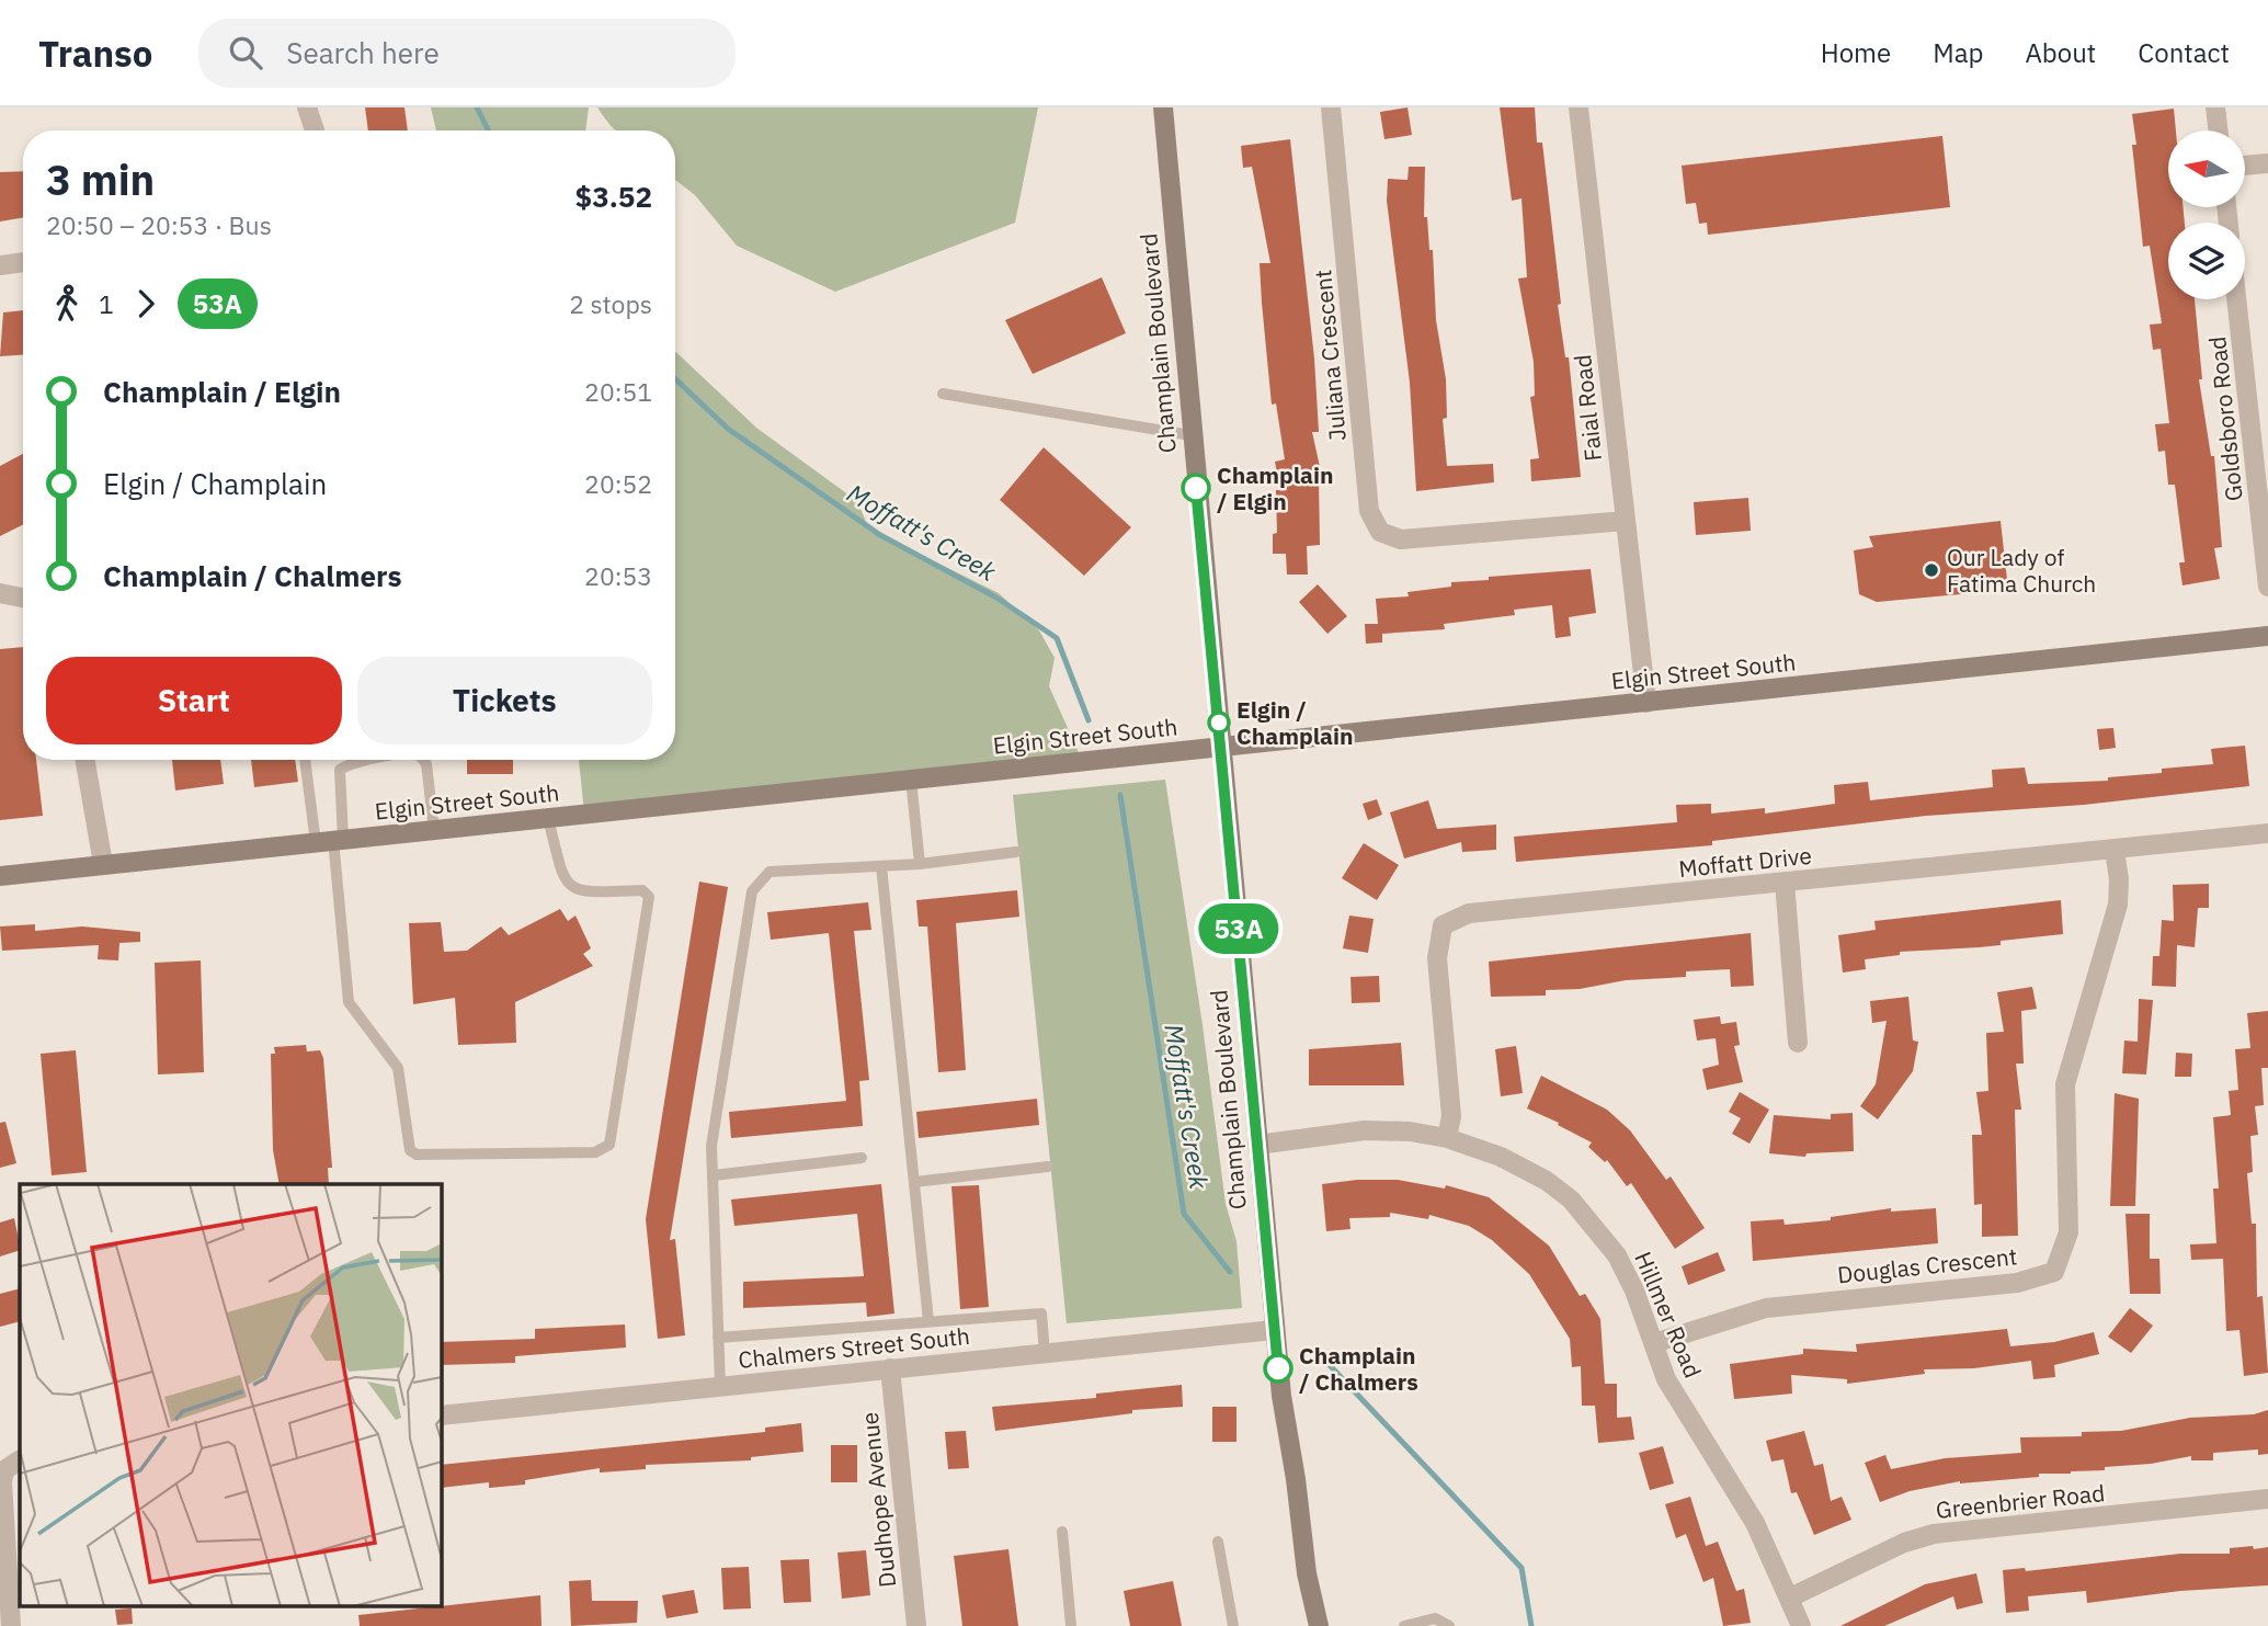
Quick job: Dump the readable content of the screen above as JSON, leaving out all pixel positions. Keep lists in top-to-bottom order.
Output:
{
  "streets": {
    "street": [
      "Champlain Boulevard",
      "Juliana Crescent",
      "Faial Road",
      "Goldsboro Road",
      "Elgin Street South",
      "Moffatt Drive",
      "Douglas Crescent",
      "Hillmer Road",
      "Chalmers Street South",
      "Dudhope Avenue",
      "Greenbrier Road"
    ]
  },
  "crossings": [
    ["Champlain Boulevard", "Elgin Street South"],
    ["Champlain Boulevard", "Hillmer Road"],
    ["Champlain Boulevard", "Chalmers Street South"],
    ["Juliana Crescent", "Faial Road"],
    ["Faial Road", "Elgin Street South"],
    ["Moffatt Drive", "Douglas Crescent"],
    ["Moffatt Drive", "Hillmer Road"],
    ["Douglas Crescent", "Hillmer Road"],
    ["Hillmer Road", "Greenbrier Road"],
    ["Chalmers Street South", "Dudhope Avenue"]
  ],
  "water": ["Moffatt's Creek"],
  "places": [
    "Champlain / Elgin",
    "Our Lady of Fatima Church",
    "Elgin / Champlain",
    "Champlain / Chalmers"
  ],
  "lines": ["bus line 53A"],
  "north": "left",
  "page": {
    "header": "Transo",
    "search": "Search here",
    "nav": [
      "Home",
      "Map",
      "About",
      "Contact"
    ],
    "on_map": "53A",
    "heading": ["3 min", "20:50 – 20:53 · Bus", "$3.52"],
    "legs": ["1", "53A", "2 stops"],
    "list": [
      {
        "name": "Champlain / Elgin",
        "value": "20:51"
      },
      {
        "name": "Elgin / Champlain",
        "value": "20:52"
      },
      {
        "name": "Champlain / Chalmers",
        "value": "20:53"
      }
    ],
    "buttons": ["Start", "Tickets"]
  }
}
